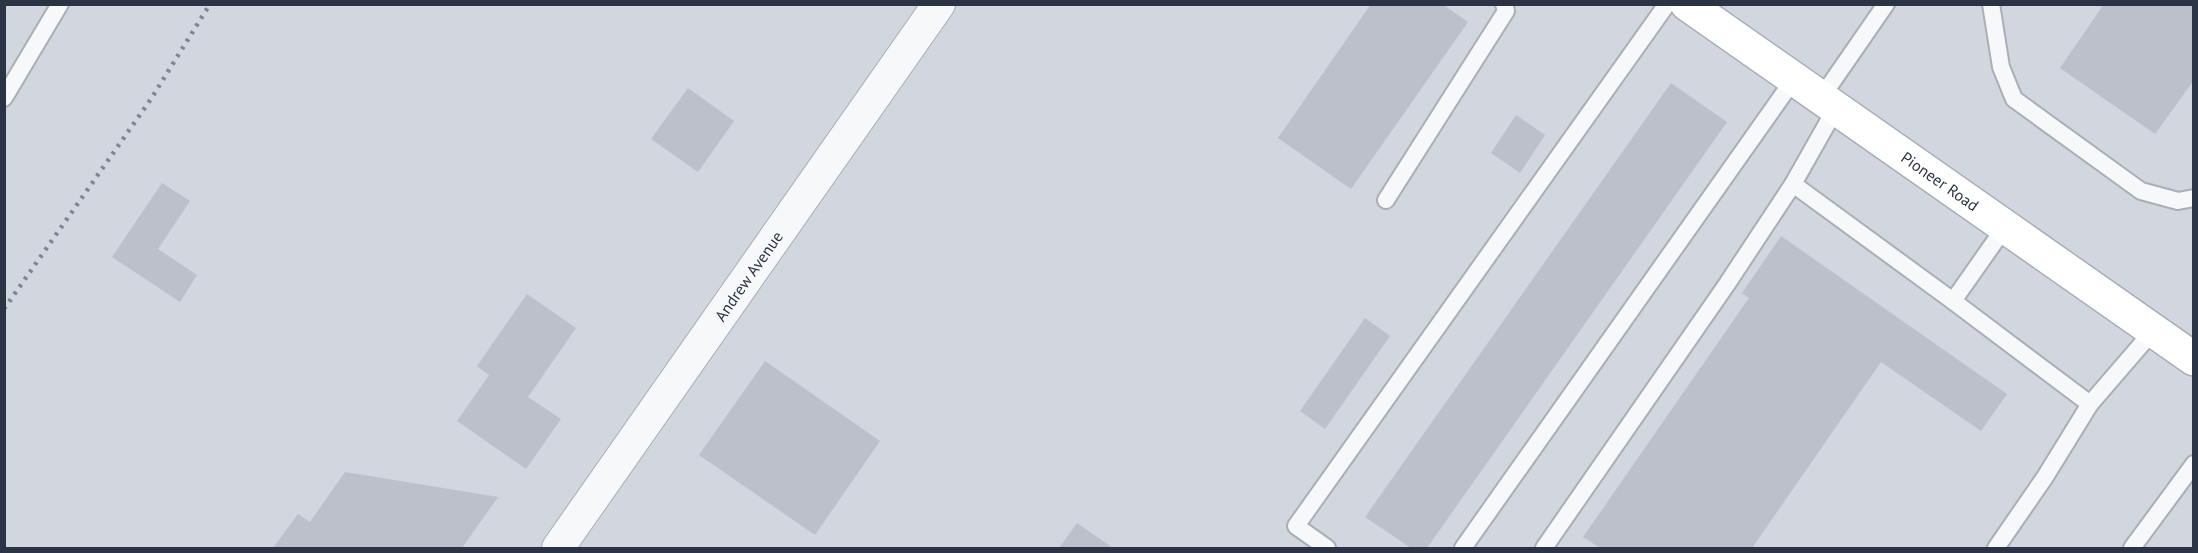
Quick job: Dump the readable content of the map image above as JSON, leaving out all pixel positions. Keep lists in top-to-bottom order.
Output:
{
  "streets": {
    "main road": ["Pioneer Road"],
    "street": ["Andrew Avenue"]
  }
}
